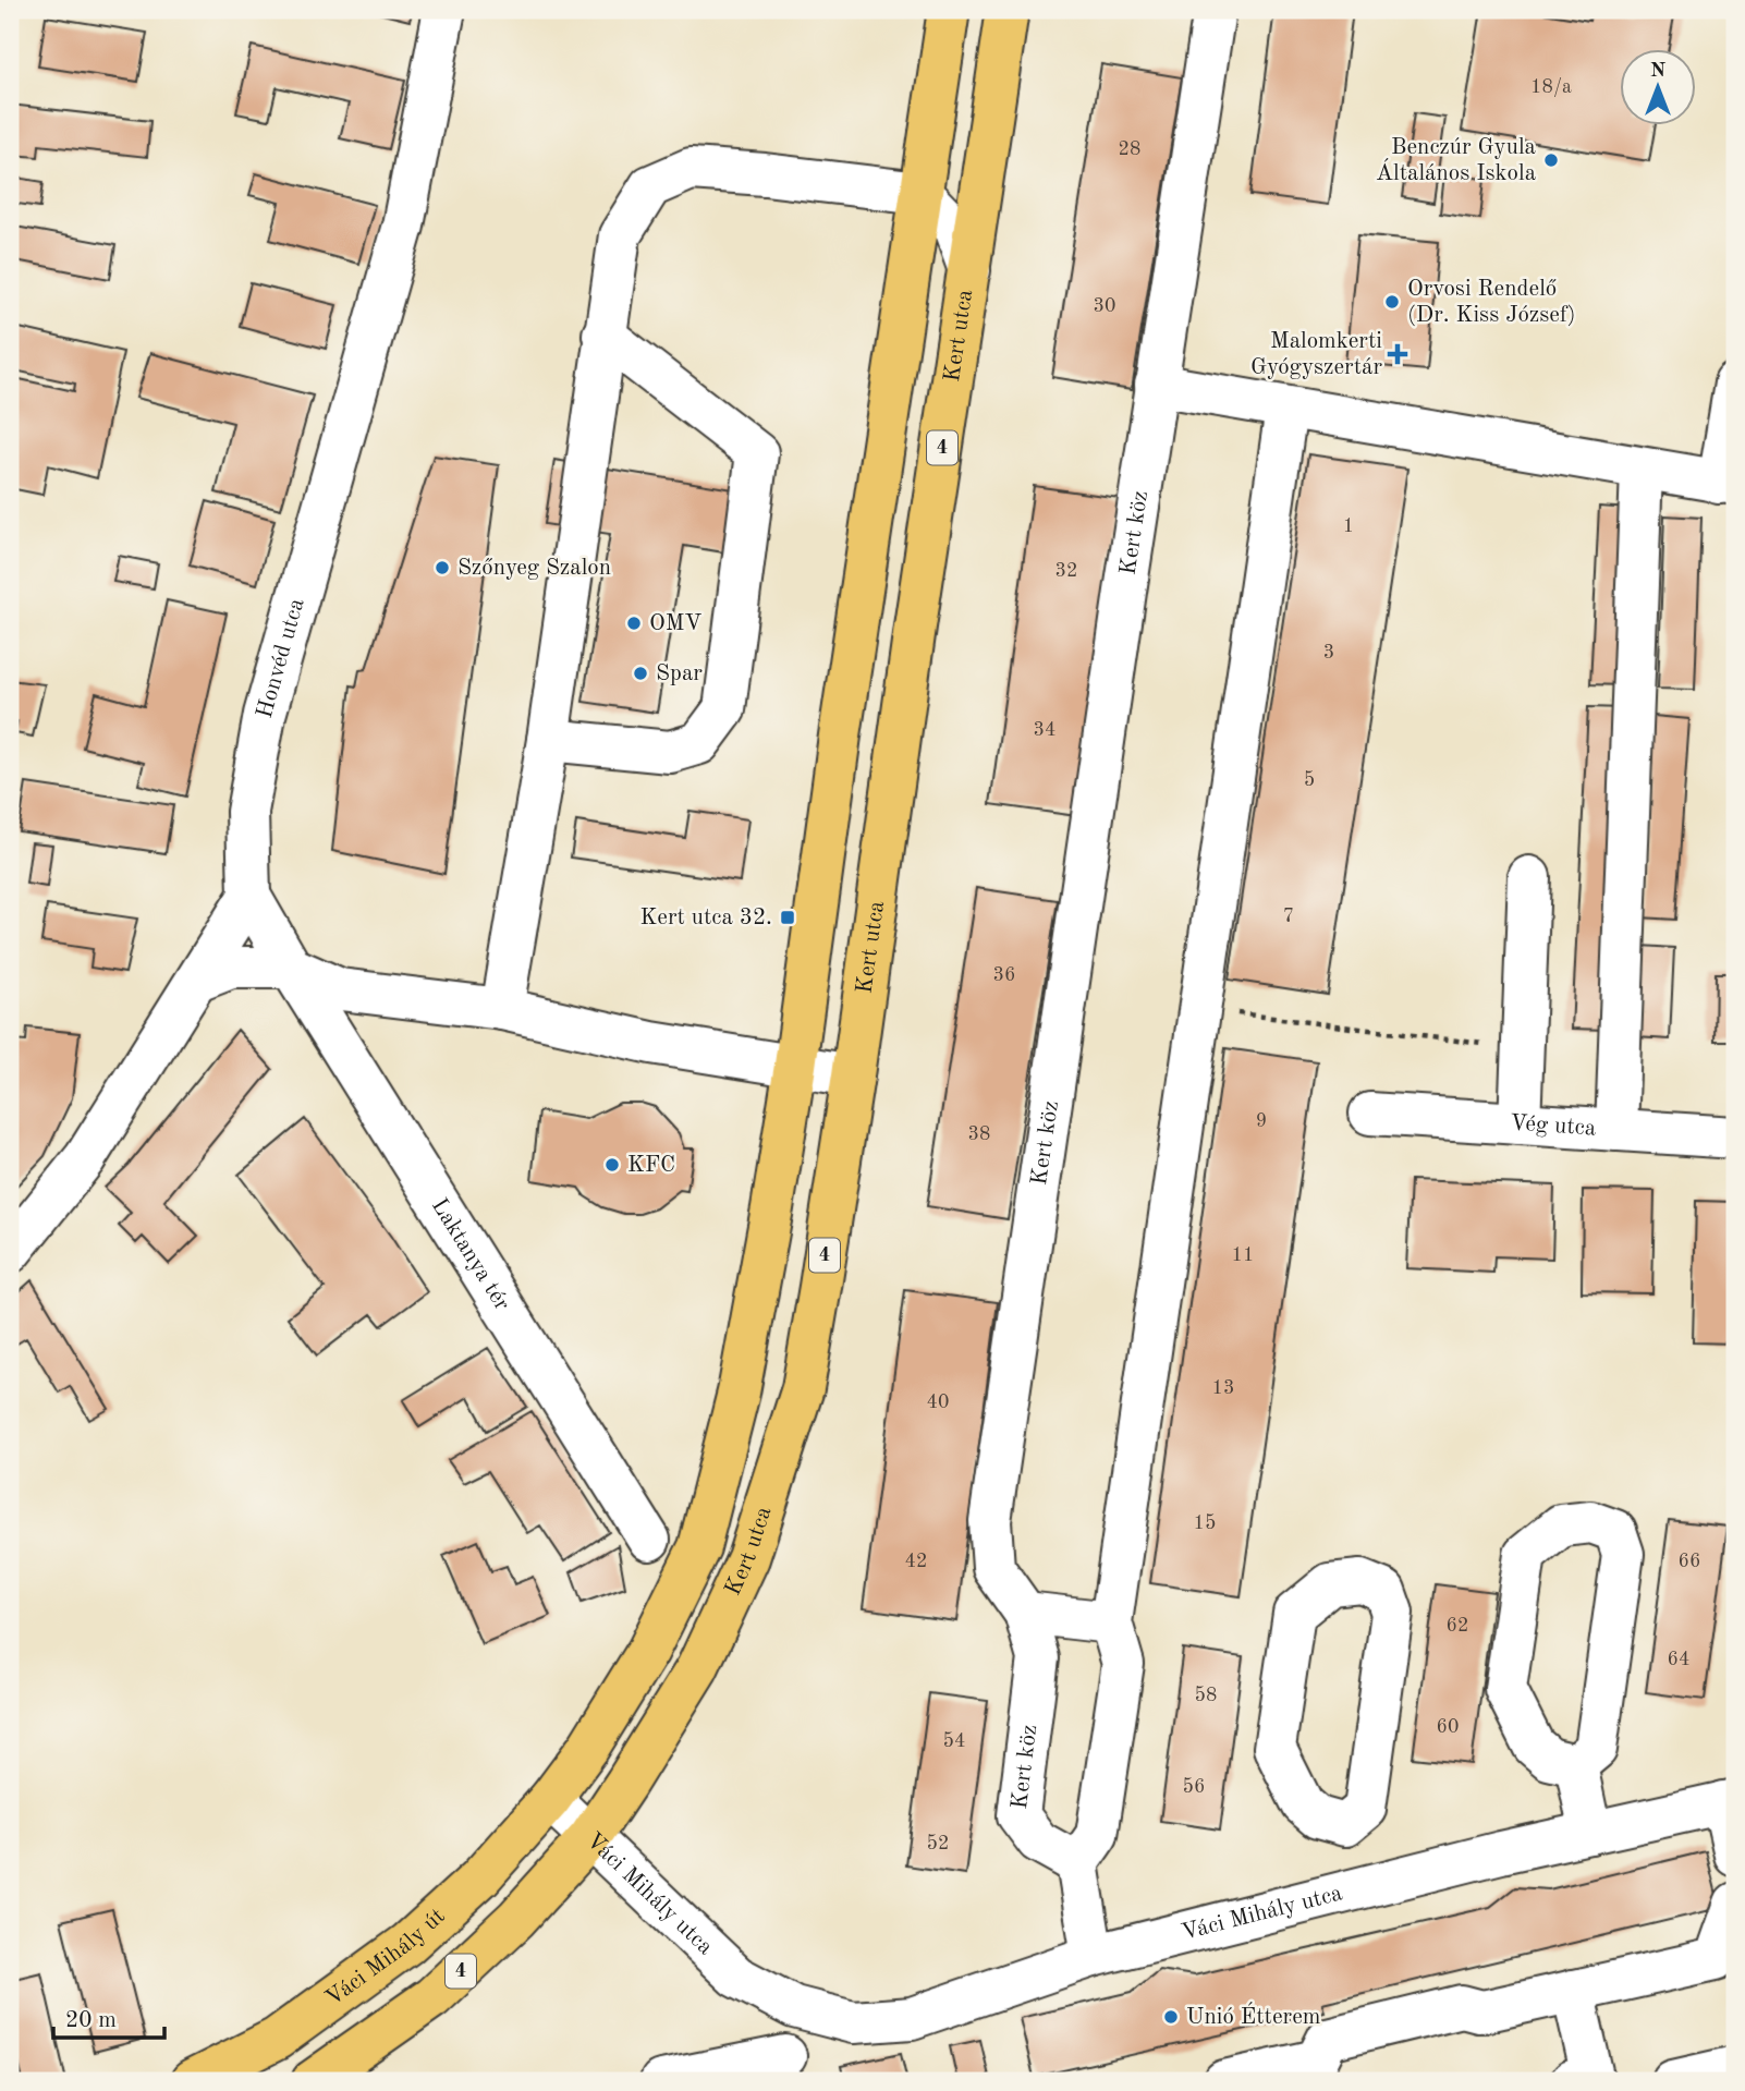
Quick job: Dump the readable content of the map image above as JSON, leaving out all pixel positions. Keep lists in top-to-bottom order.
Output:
{
  "streets": {
    "main road": ["Kert utca", "4", "Váci Mihály út"],
    "street": [
      "Kert köz",
      "Honvéd utca",
      "Vég utca",
      "Laktanya tér",
      "Váci Mihály utca"
    ]
  },
  "crossings": [
    ["Kert utca", "4"],
    ["Kert utca", "Váci Mihály utca"],
    ["Kert utca", "Váci Mihály út"],
    ["4", "Váci Mihály utca"],
    ["Honvéd utca", "Laktanya tér"],
    ["Váci Mihály utca", "Váci Mihály út"]
  ],
  "places": {
    "other": [
      "Benczúr Gyula Általános Iskola",
      "Orvosi Rendelő (Dr. Kiss József)",
      "Szőnyeg Szalon",
      "OMV",
      "Spar",
      "KFC",
      "Unió Étterem"
    ],
    "health": ["Malomkerti Gyógyszertár"],
    "transit": ["Kert utca 32."]
  },
  "house_numbers": [
    "18/a",
    "28",
    "30",
    "1",
    "32",
    "3",
    "34",
    "5",
    "7",
    "36",
    "9",
    "38",
    "11",
    "13",
    "40",
    "15",
    "42",
    "66",
    "62",
    "64",
    "58",
    "60",
    "54",
    "56",
    "52"
  ],
  "scale_bar": "20 m",
  "north": "top"
}
